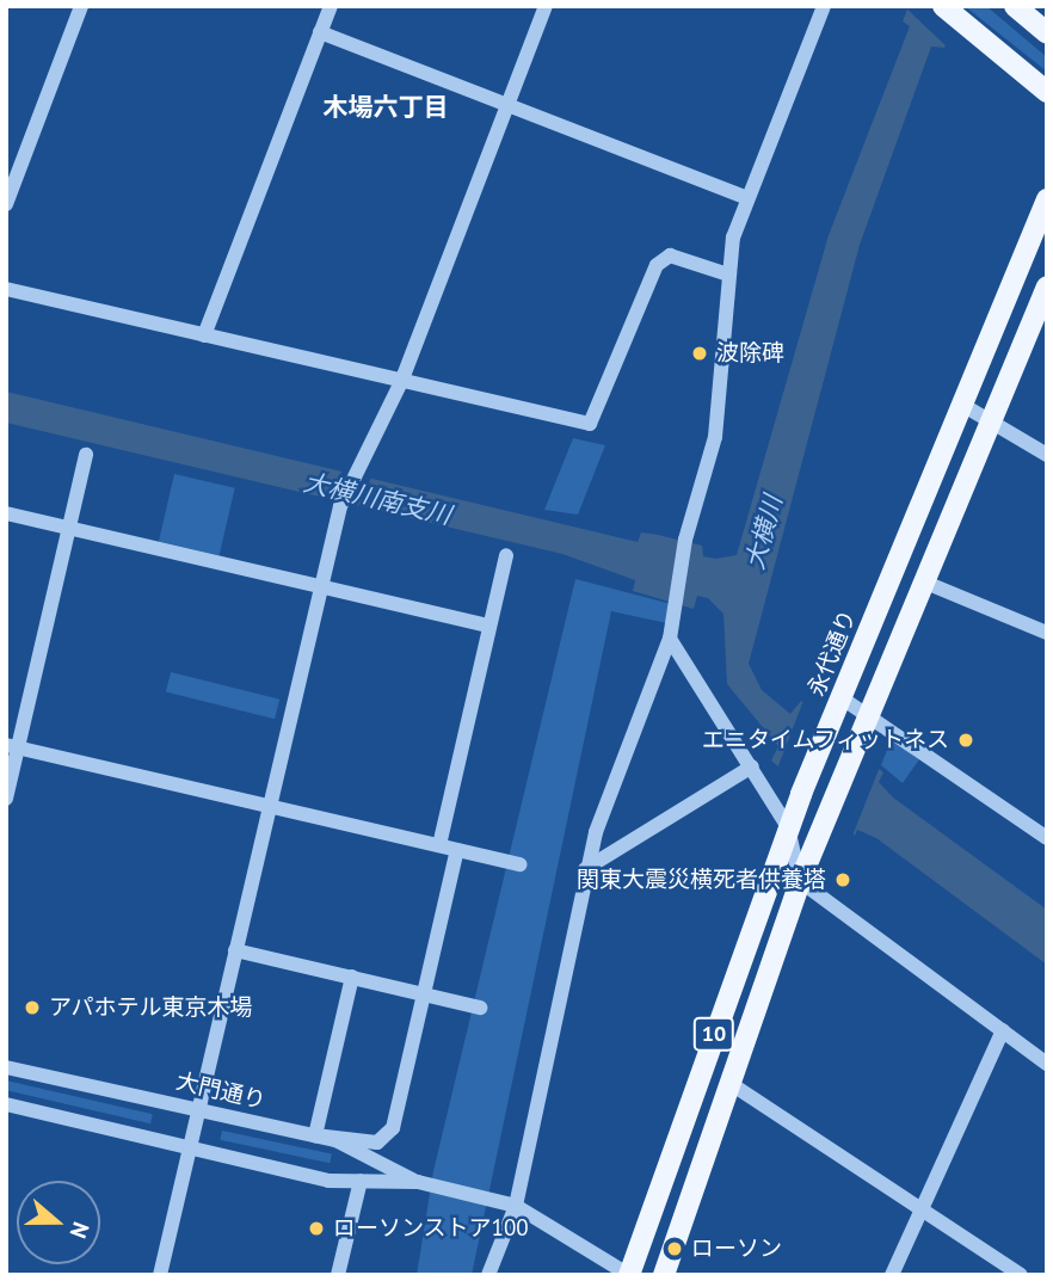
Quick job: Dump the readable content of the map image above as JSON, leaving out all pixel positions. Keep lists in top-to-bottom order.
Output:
{
  "streets": {
    "main road": ["永代通り", "10"],
    "street": ["大門通り"]
  },
  "crossings": [
    ["永代通り", "大門通り"]
  ],
  "districts": ["木場六丁目"],
  "water": ["大横川南支川", "大横川"],
  "places": [
    "波除碑",
    "エニタイムフィットネス",
    "関東大震災横死者供養塔",
    "アパホテル東京木場",
    "ローソンストア100",
    "ローソン"
  ],
  "north": "right"
}
